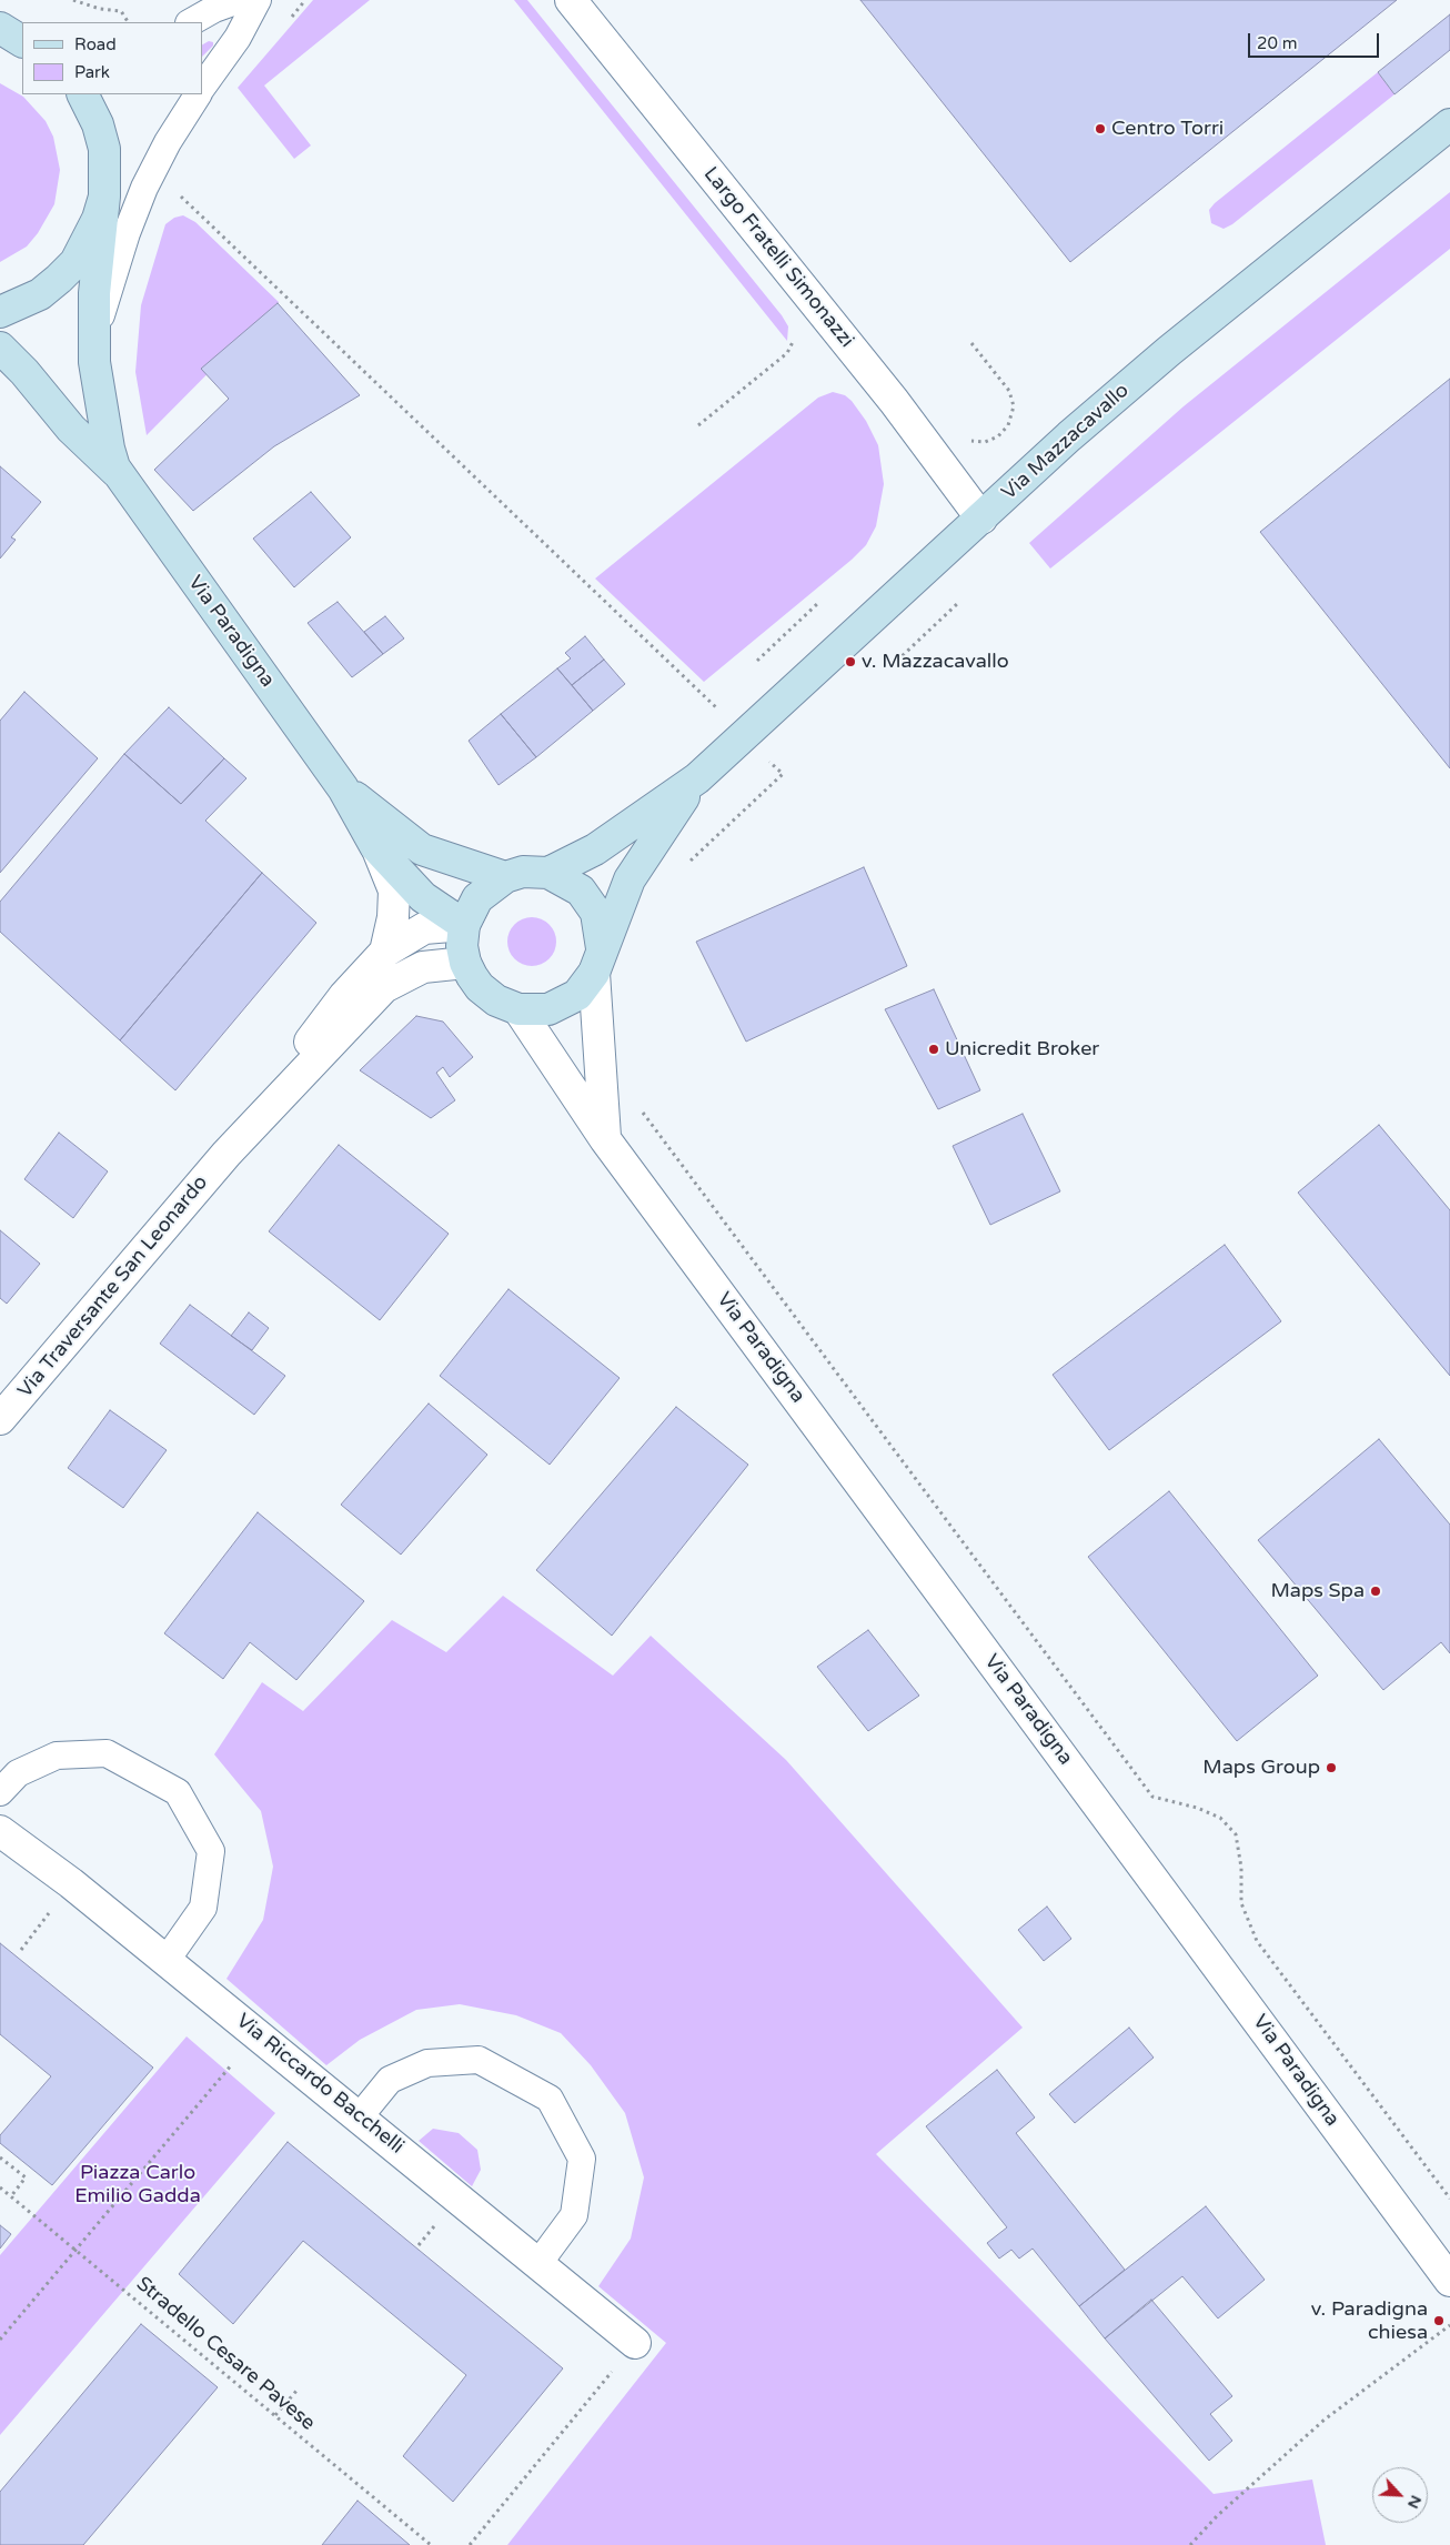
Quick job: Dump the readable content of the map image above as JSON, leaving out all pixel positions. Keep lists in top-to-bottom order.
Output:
{
  "streets": {
    "street": [
      "Largo Fratelli Simonazzi",
      "Via Mazzacavallo",
      "Via Paradigna",
      "Via Traversante San Leonardo",
      "Via Riccardo Bacchelli"
    ],
    "path": ["Stradello Cesare Pavese"]
  },
  "crossings": [
    ["Largo Fratelli Simonazzi", "Via Mazzacavallo"],
    ["Via Mazzacavallo", "Via Paradigna"],
    ["Via Mazzacavallo", "Via Traversante San Leonardo"],
    ["Via Paradigna", "Via Traversante San Leonardo"]
  ],
  "parks": ["Piazza Carlo Emilio Gadda"],
  "places": [
    "Centro Torri",
    "v. Mazzacavallo",
    "Unicredit Broker",
    "Maps Spa",
    "Maps Group",
    "v. Paradigna chiesa"
  ],
  "legend": ["Road", "Park"],
  "scale_bar": "20 m",
  "north": "bottom right"
}
